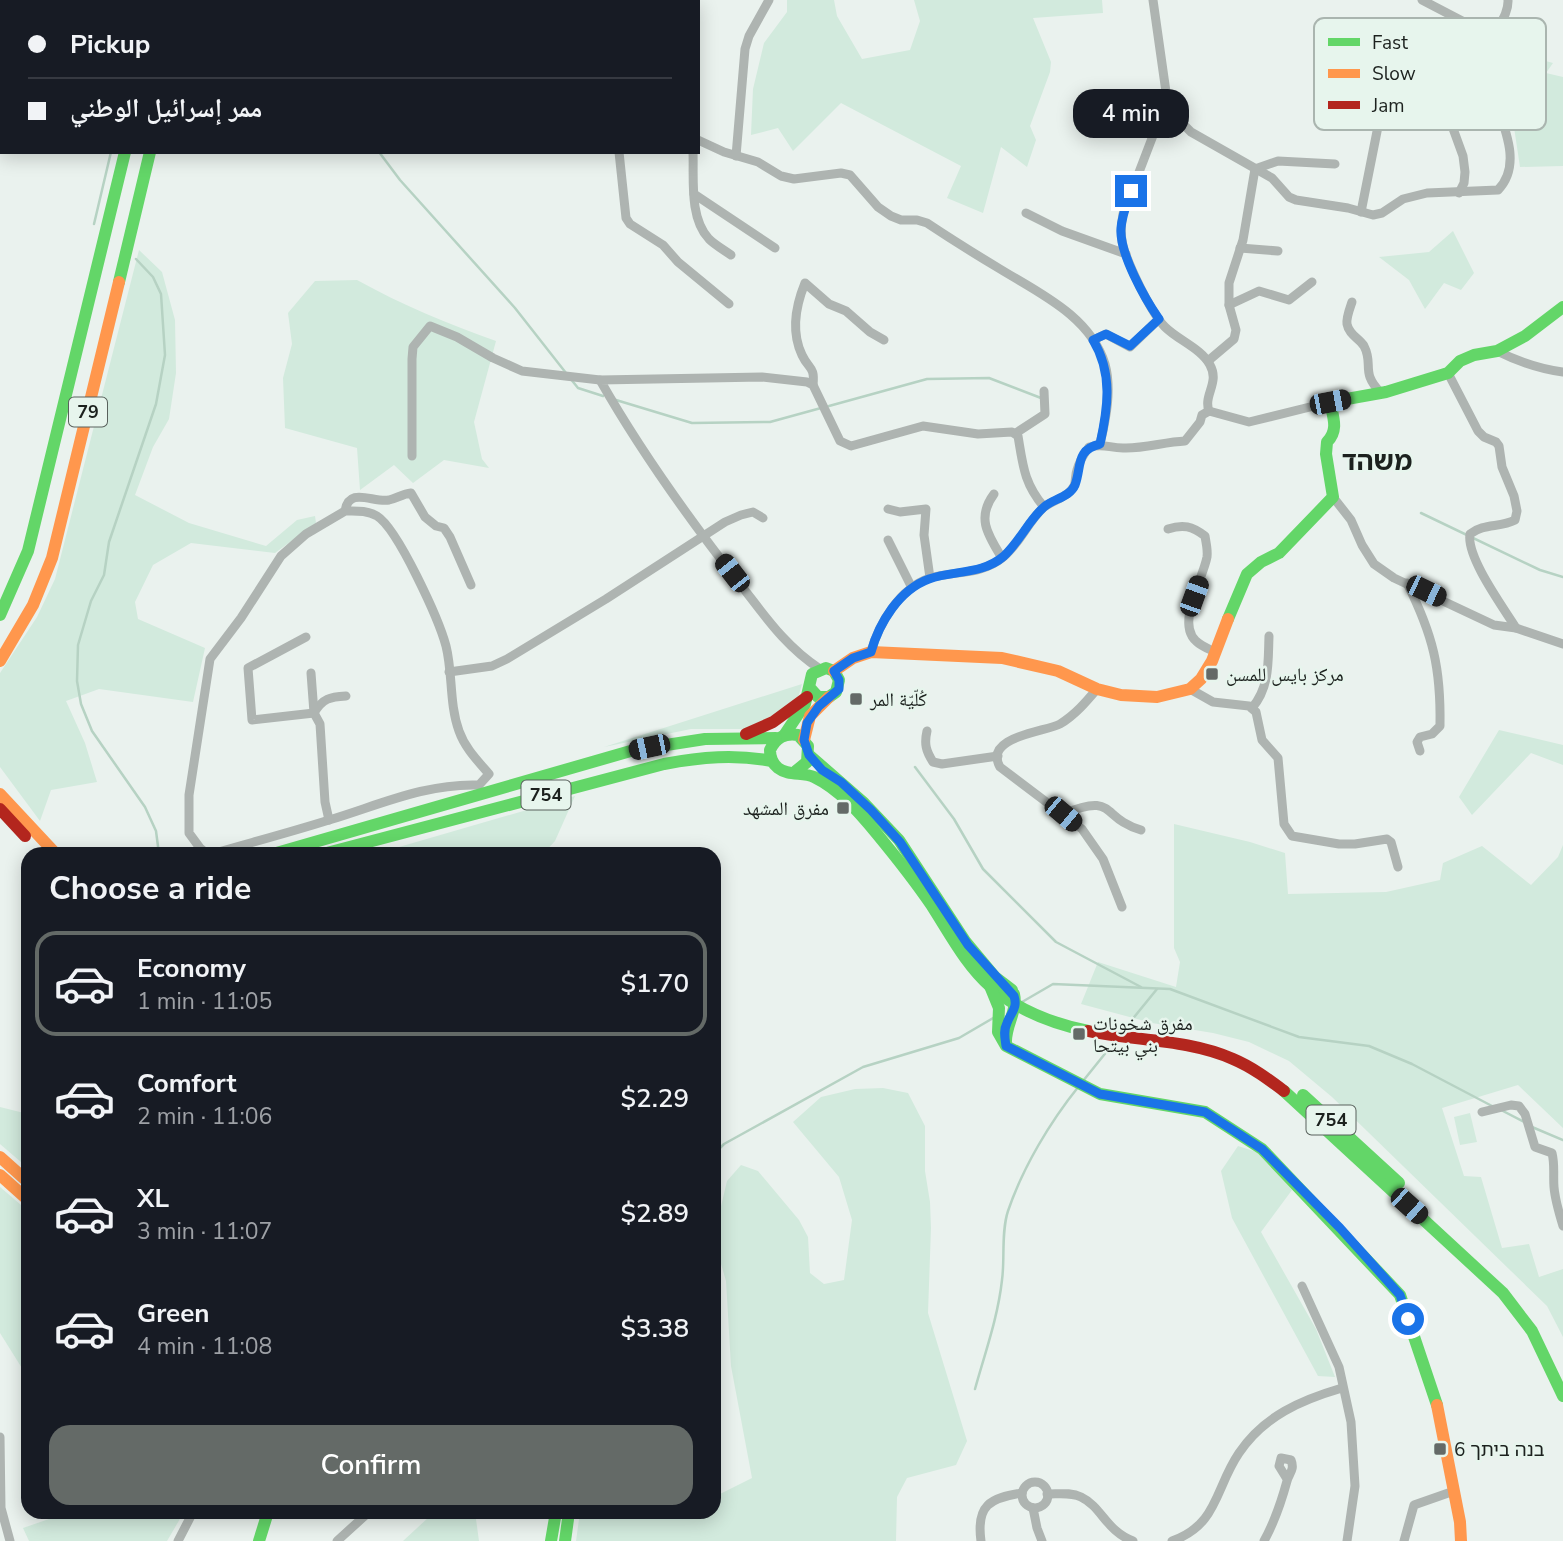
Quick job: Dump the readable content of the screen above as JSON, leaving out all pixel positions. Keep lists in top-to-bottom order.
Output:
{
  "streets": {
    "main road": ["79", "754"]
  },
  "districts": ["משהד"],
  "places": {
    "transit": [
      "مركز بايس للمسن",
      "كُلّيّة المر",
      "مفرق المشهد",
      "مفرق شخونات بني بيتحا",
      "בנה ביתך 6"
    ]
  },
  "legend": ["Fast", "Slow", "Jam"],
  "page": {
    "banner": ["Pickup", "ممر إسرائيل الوطني"],
    "bubble": "4 min",
    "heading": "Choose a ride",
    "list": [
      {
        "name": "Economy",
        "note": "1 min · 11:05",
        "value": "$1.70"
      },
      {
        "name": "Comfort",
        "note": "2 min · 11:06",
        "value": "$2.29"
      },
      {
        "name": "XL",
        "note": "3 min · 11:07",
        "value": "$2.89"
      },
      {
        "name": "Green",
        "note": "4 min · 11:08",
        "value": "$3.38"
      }
    ],
    "buttons": "Confirm"
  }
}
